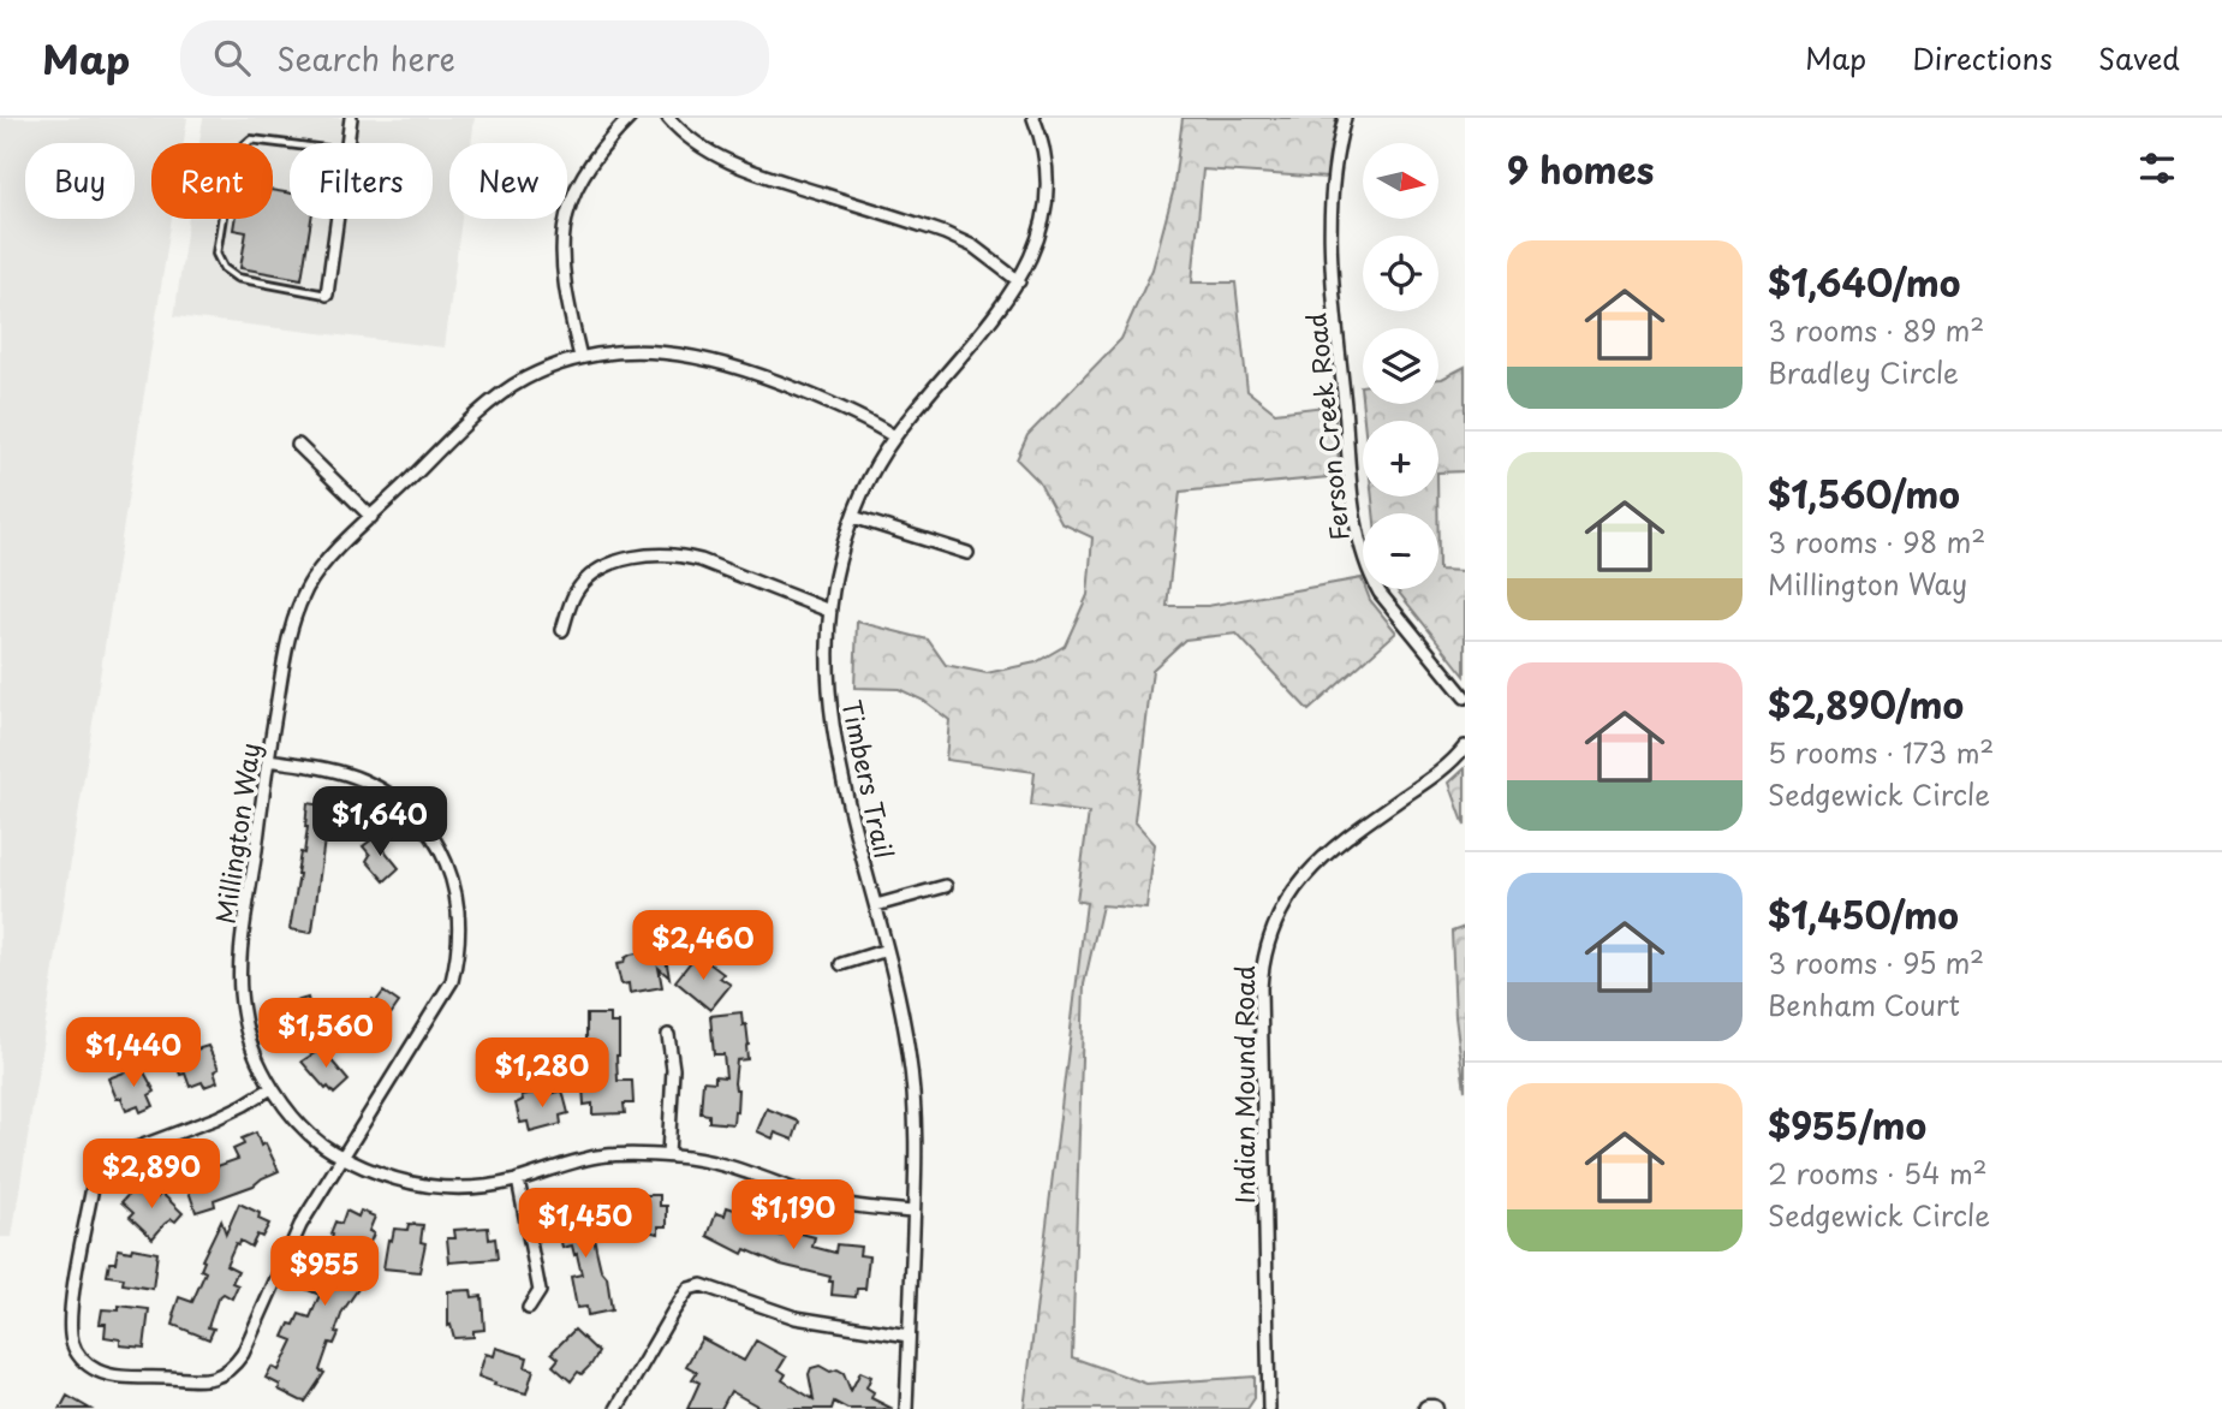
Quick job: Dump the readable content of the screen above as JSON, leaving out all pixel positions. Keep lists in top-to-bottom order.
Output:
{
  "streets": {
    "street": [
      "Ferson Creek Road",
      "Timbers Trail",
      "Millington Way",
      "Indian Mound Road"
    ]
  },
  "crossings": [
    ["Timbers Trail", "Millington Way"]
  ],
  "north": "right",
  "page": {
    "header": "Map",
    "search": "Search here",
    "nav": ["Map", "Directions", "Saved"],
    "heading": "9 homes",
    "map_buttons": ["+", "−"],
    "chip": [
      "Buy",
      "Rent",
      "Filters",
      "New"
    ],
    "list": [
      {
        "name": "$1,640/mo",
        "note": "3 rooms · 89 m² · Bradley Circle"
      },
      {
        "name": "$1,560/mo",
        "note": "3 rooms · 98 m² · Millington Way"
      },
      {
        "name": "$2,890/mo",
        "note": "5 rooms · 173 m² · Sedgewick Circle"
      },
      {
        "name": "$1,450/mo",
        "note": "3 rooms · 95 m² · Benham Court"
      },
      {
        "name": "$955/mo",
        "note": "2 rooms · 54 m² · Sedgewick Circle"
      }
    ],
    "price": [
      "$1,640",
      "$2,460",
      "$1,560",
      "$1,440",
      "$1,280",
      "$2,890",
      "$1,190",
      "$1,450",
      "$955"
    ]
  }
}
